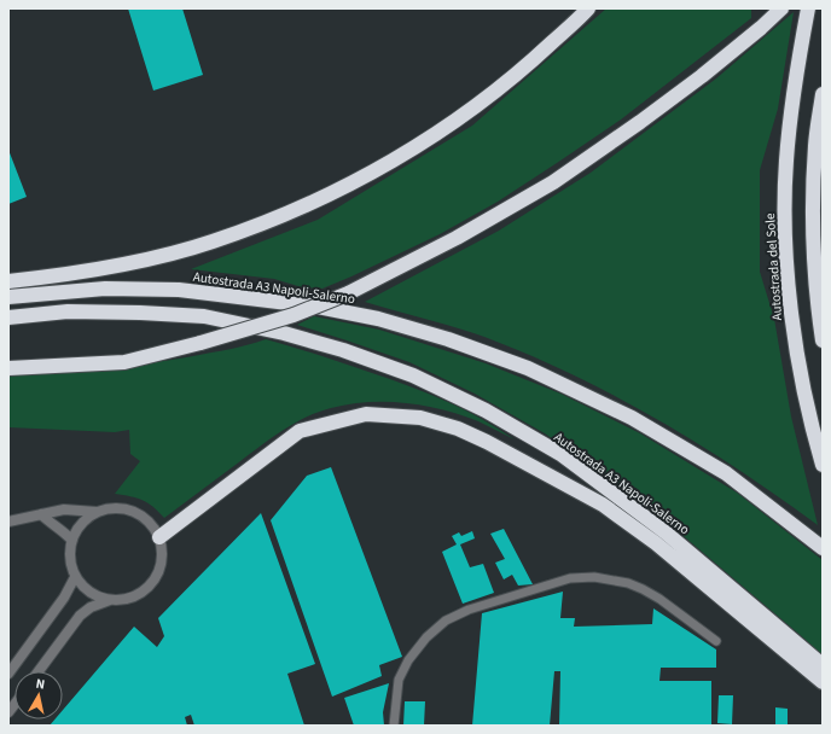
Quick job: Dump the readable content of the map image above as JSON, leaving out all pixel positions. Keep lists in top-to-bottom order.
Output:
{
  "streets": {
    "highway": ["Autostrada del Sole", "Autostrada A3 Napoli-Salerno"]
  },
  "north": "top"
}
